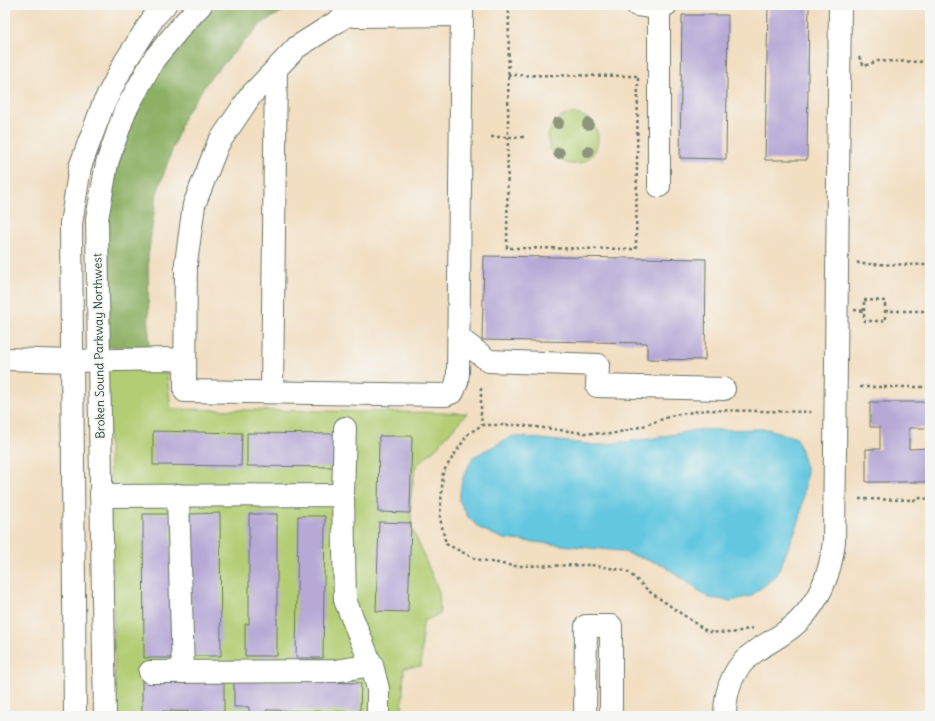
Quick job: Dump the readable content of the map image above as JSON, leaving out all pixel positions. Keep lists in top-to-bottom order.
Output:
{
  "streets": {
    "street": ["Broken Sound Parkway Northwest"]
  }
}
